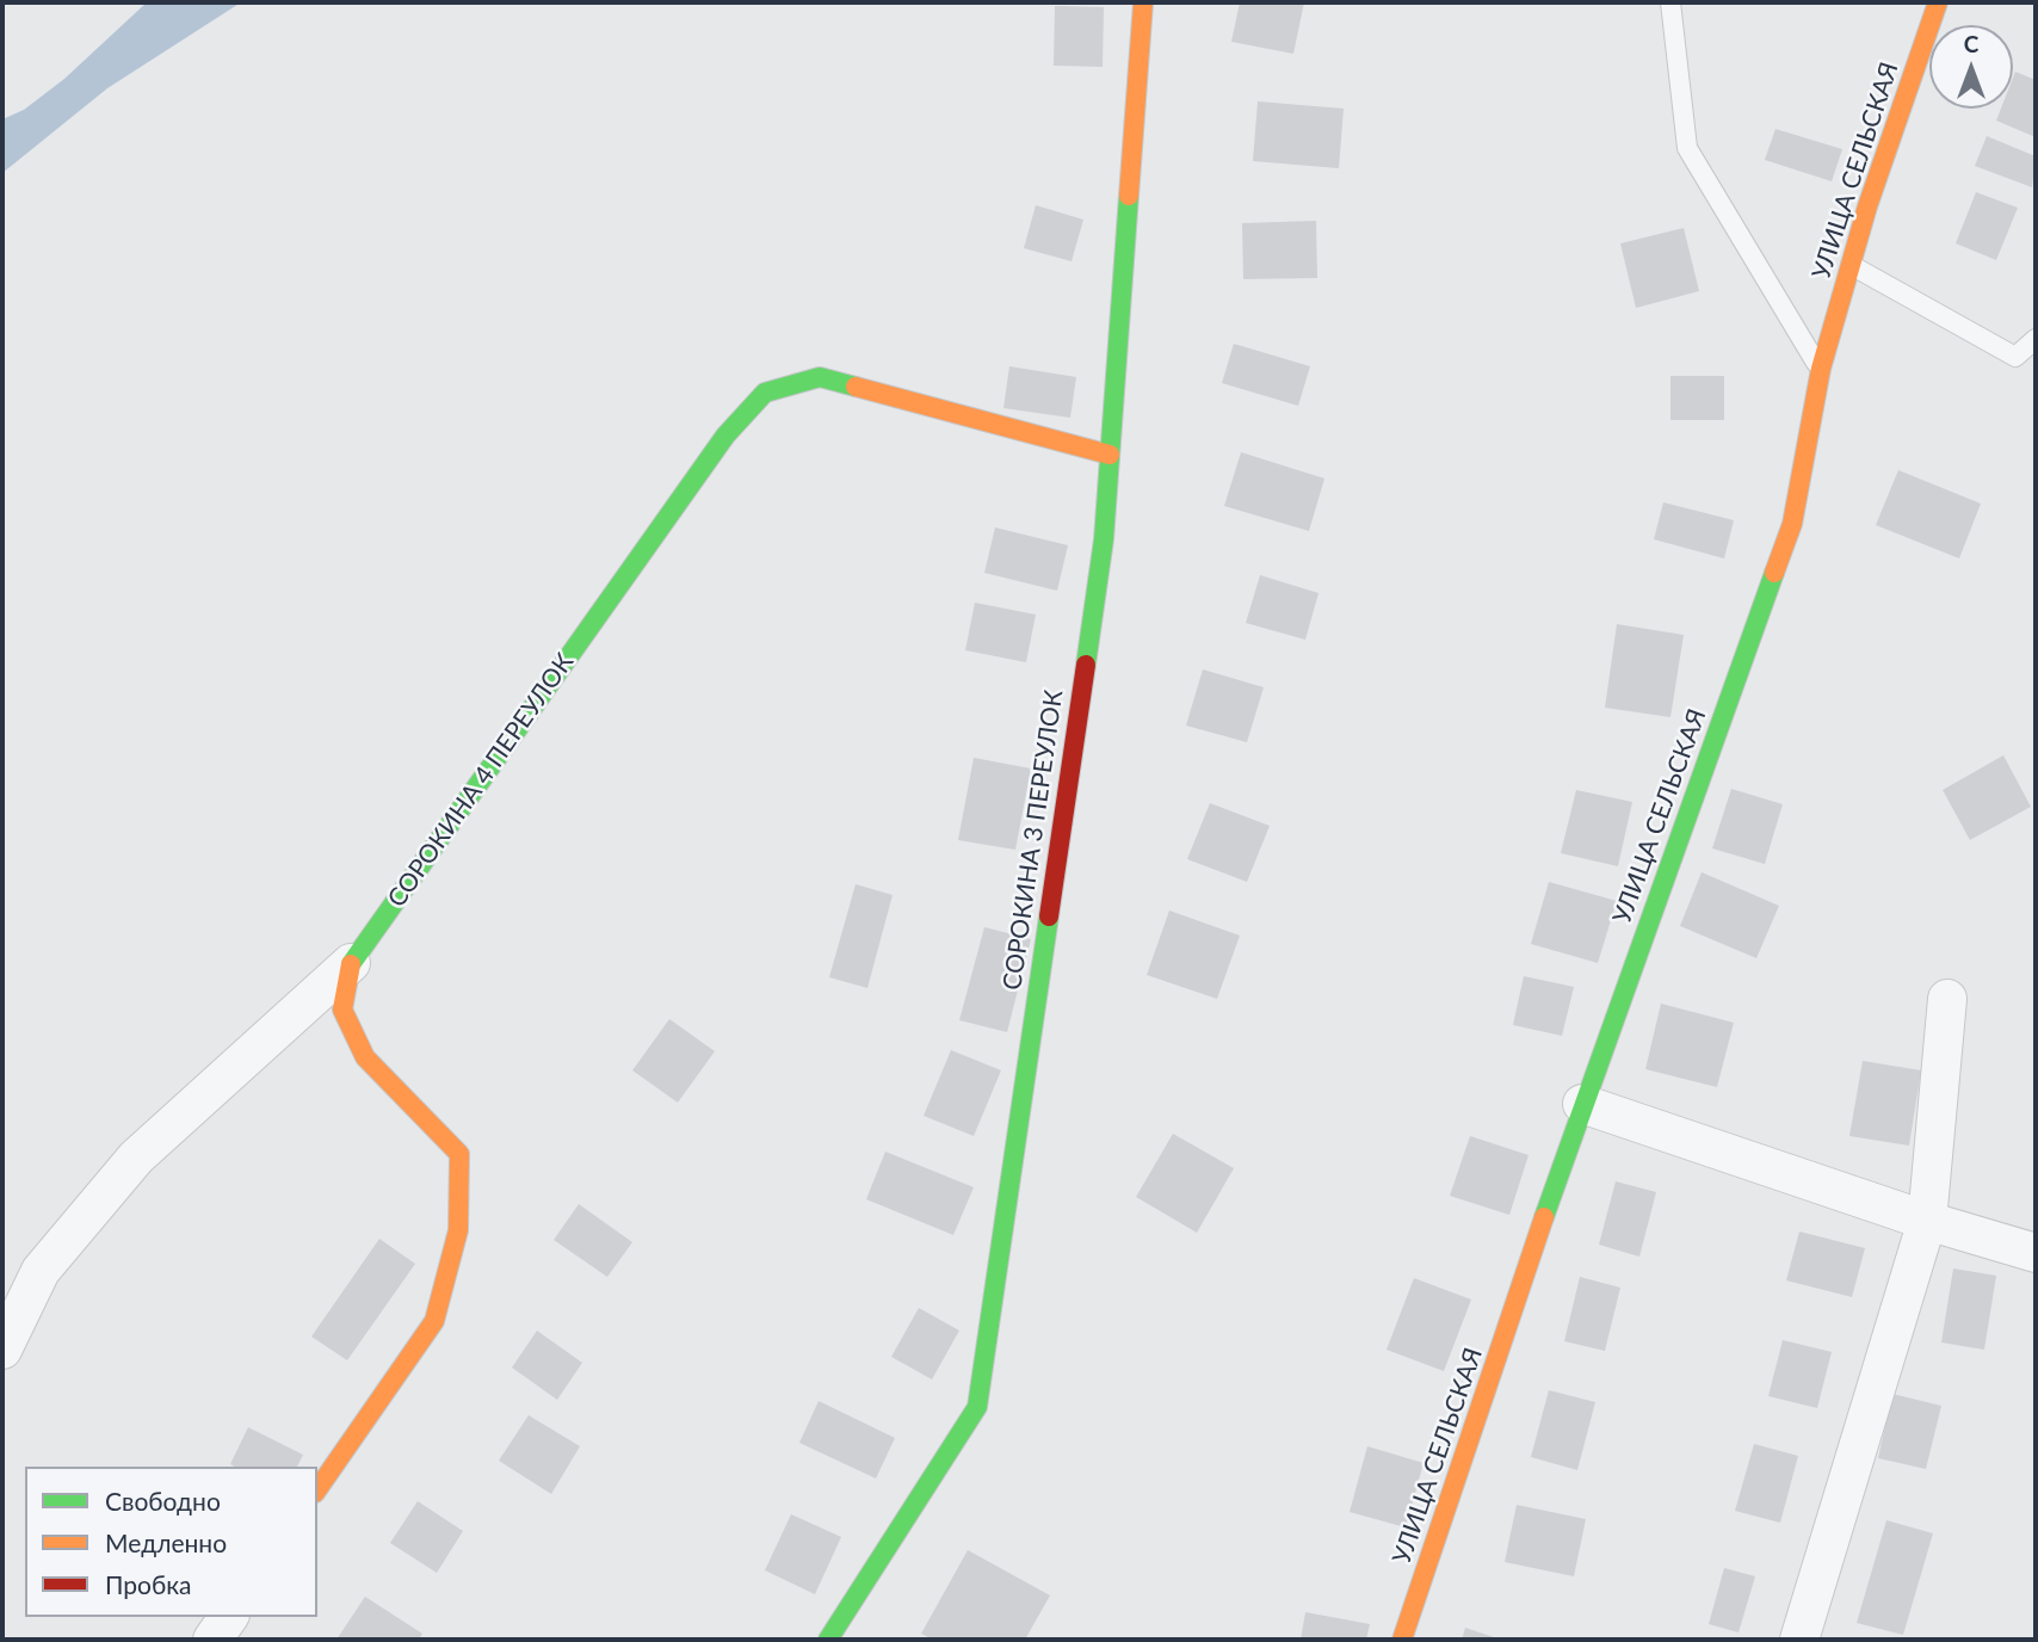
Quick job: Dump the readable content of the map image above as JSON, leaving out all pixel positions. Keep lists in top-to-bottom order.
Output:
{
  "streets": {
    "street": ["УЛИЦА СЕЛЬСКАЯ", "СОРОКИНА 4 ПЕРЕУЛОК", "СОРОКИНА 3 ПЕРЕУЛОК"]
  },
  "crossings": [
    ["СОРОКИНА 4 ПЕРЕУЛОК", "СОРОКИНА 3 ПЕРЕУЛОК"]
  ],
  "legend": ["Свободно", "Медленно", "Пробка"],
  "north": "top"
}
